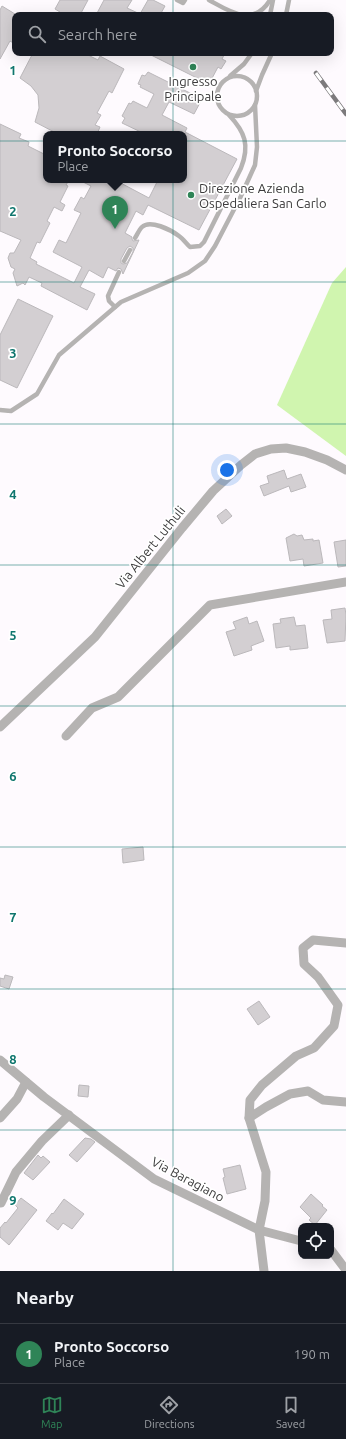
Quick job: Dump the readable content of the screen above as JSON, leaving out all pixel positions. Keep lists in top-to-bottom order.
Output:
{
  "streets": {
    "street": ["Via Albert Luthuli", "Via Baragiano"]
  },
  "places": ["Ingresso Principale", "Direzione Azienda Ospedaliera San Carlo"],
  "page": {
    "search": "Search here",
    "popup": ["Pronto Soccorso", "Place"],
    "pins": "1",
    "heading": "Nearby",
    "list": [
      {
        "mark": "1",
        "name": "Pronto Soccorso",
        "note": "Place",
        "value": "190 m"
      }
    ],
    "nav": ["Map", "Directions", "Saved"]
  },
  "grid": {
    "rows": [
      "1",
      "2",
      "3",
      "4",
      "5",
      "6",
      "7",
      "8",
      "9"
    ]
  }
}
